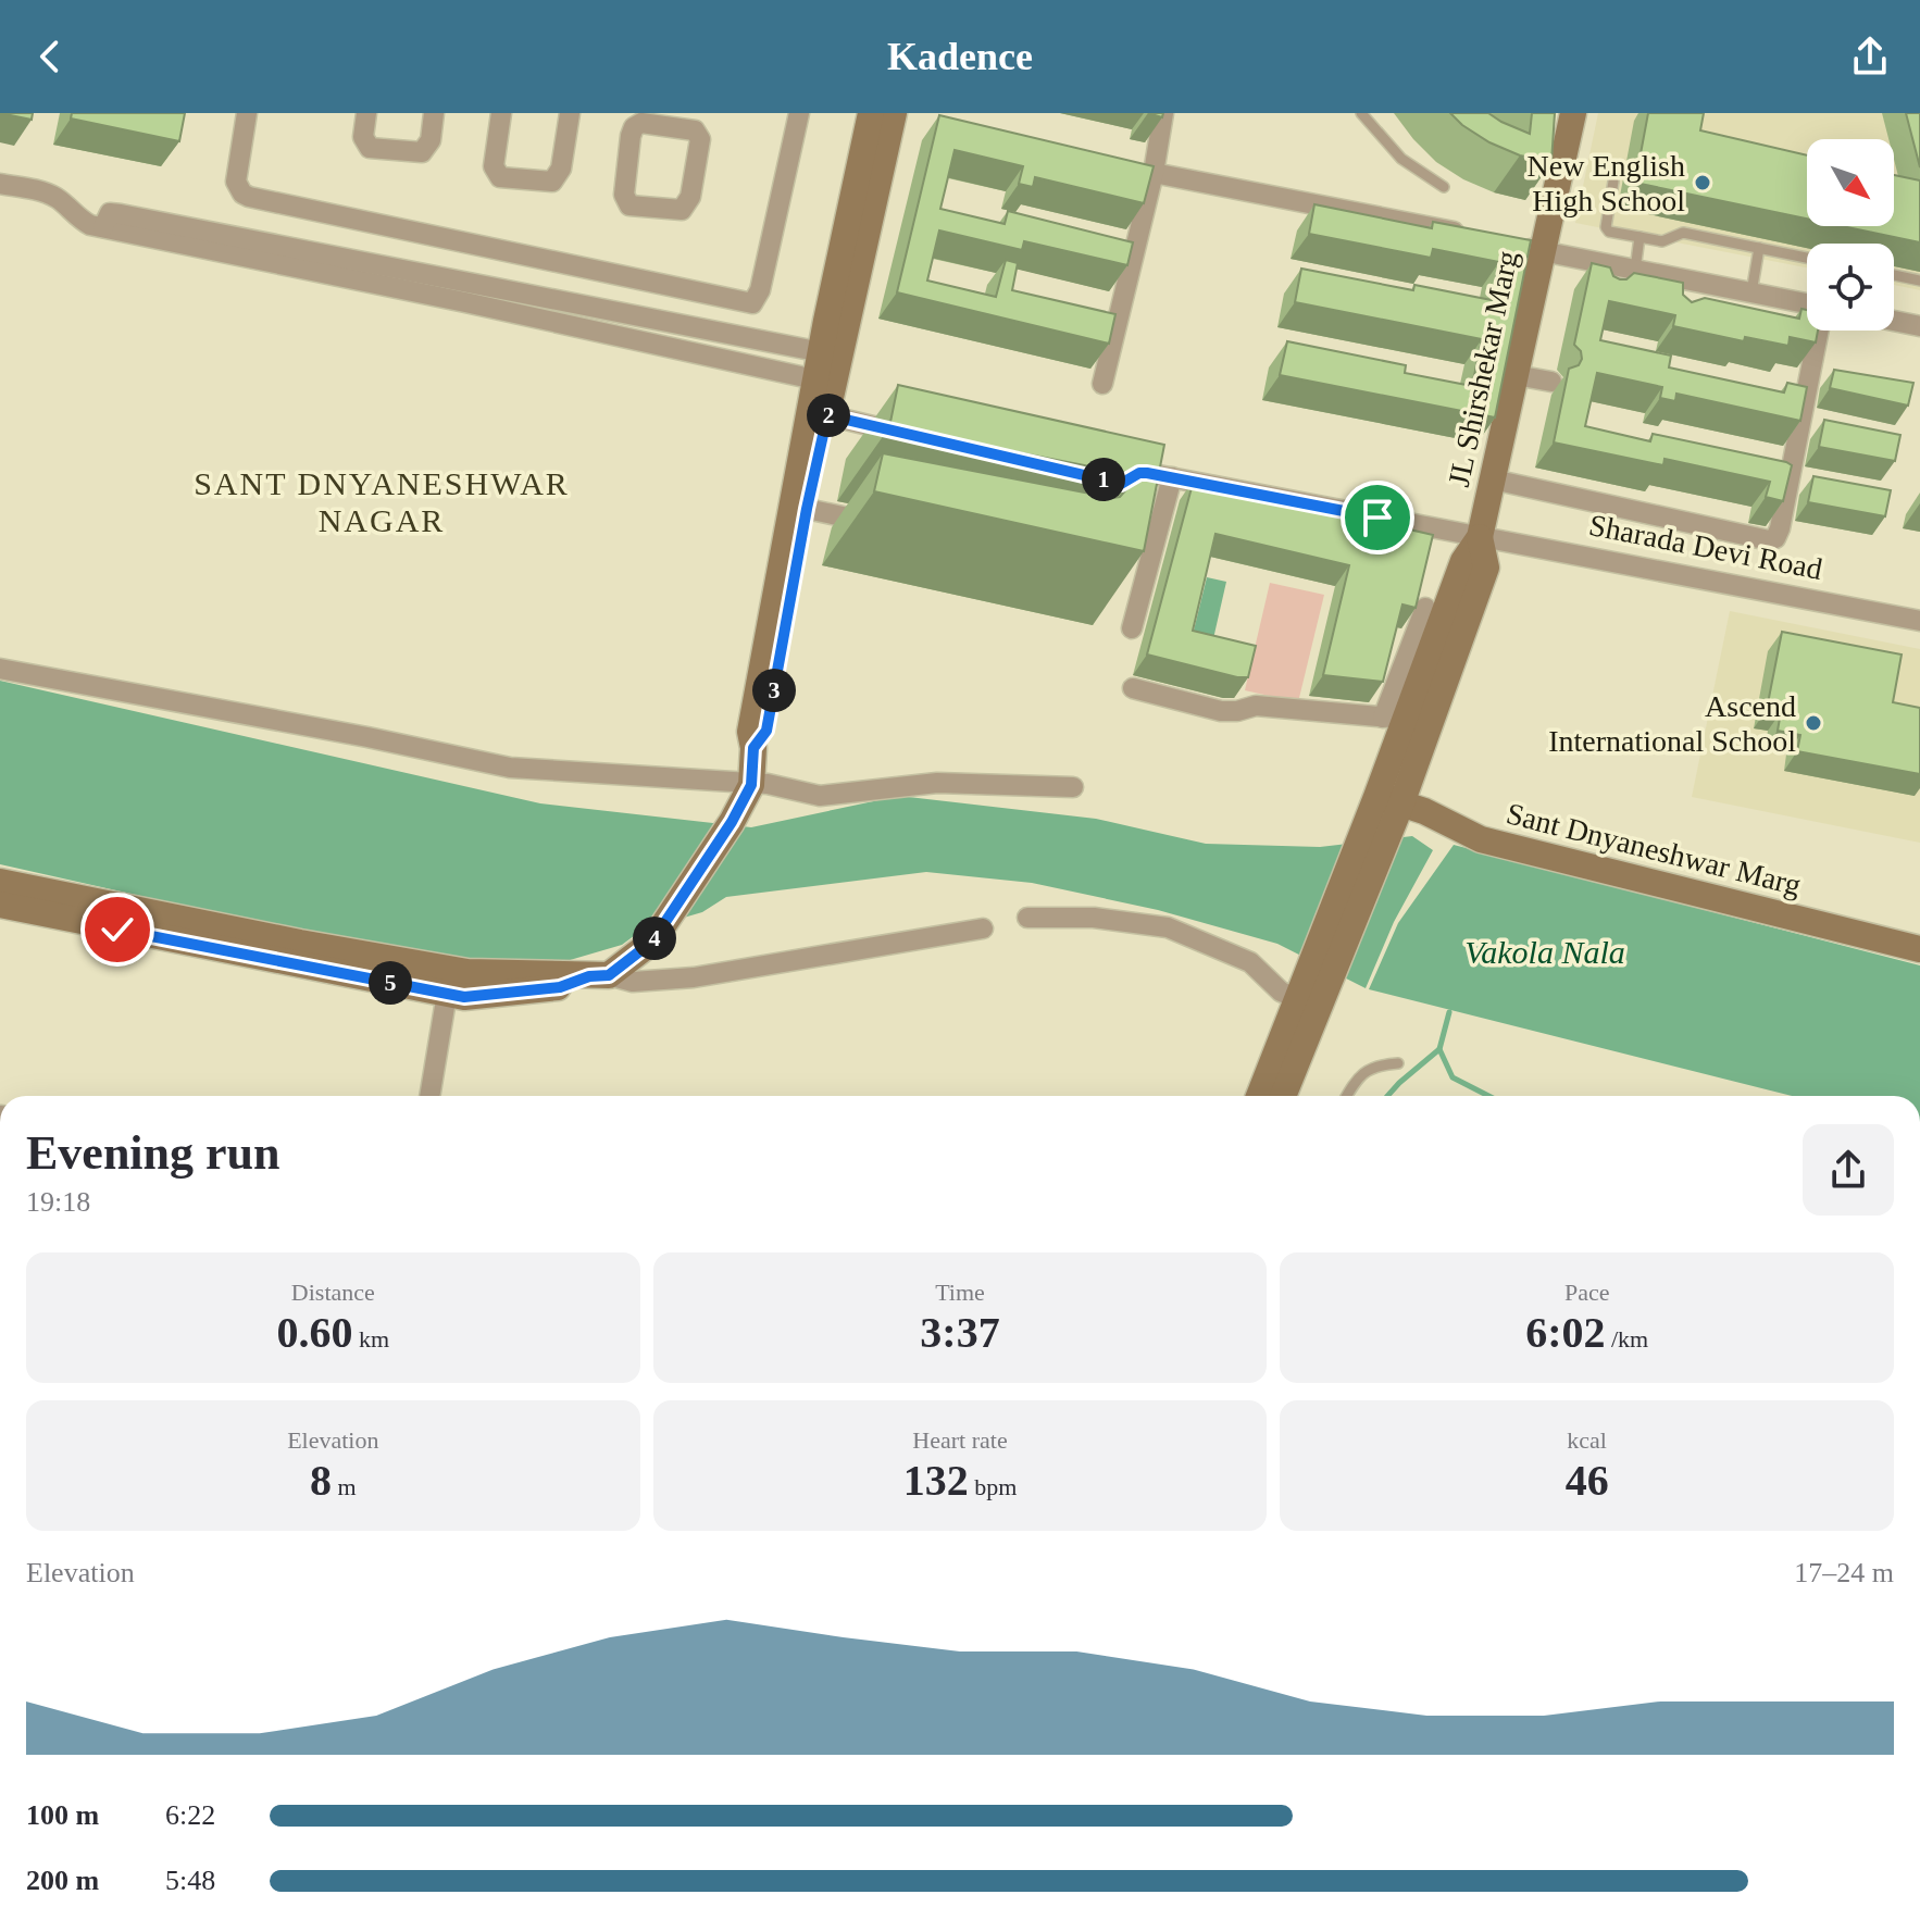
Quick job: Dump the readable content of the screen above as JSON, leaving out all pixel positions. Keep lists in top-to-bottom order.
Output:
{
  "streets": {
    "street": ["JL Shirshekar Marg", "Sharada Devi Road", "Sant Dnyaneshwar Marg"]
  },
  "crossings": [
    ["JL Shirshekar Marg", "Sharada Devi Road"]
  ],
  "districts": ["SANT DNYANESHWAR NAGAR"],
  "water": ["Vakola Nala"],
  "places": ["New English High School", "Ascend International School"],
  "north": "bottom right",
  "page": {
    "header": "Kadence",
    "pins": [
      "2",
      "1",
      "3",
      "4",
      "5"
    ],
    "heading": ["Evening run", "19:18"],
    "stats": [
      ["Distance", "0.60 km"],
      ["Time", "3:37"],
      ["Pace", "6:02 /km"],
      ["Elevation", "8 m"],
      ["Heart rate", "132 bpm"],
      ["kcal", "46"]
    ],
    "chart": ["Elevation", "17–24 m"],
    "list": [
      {
        "name": "100 m",
        "note": "6:22"
      },
      {
        "name": "200 m",
        "note": "5:48"
      }
    ]
  }
}
